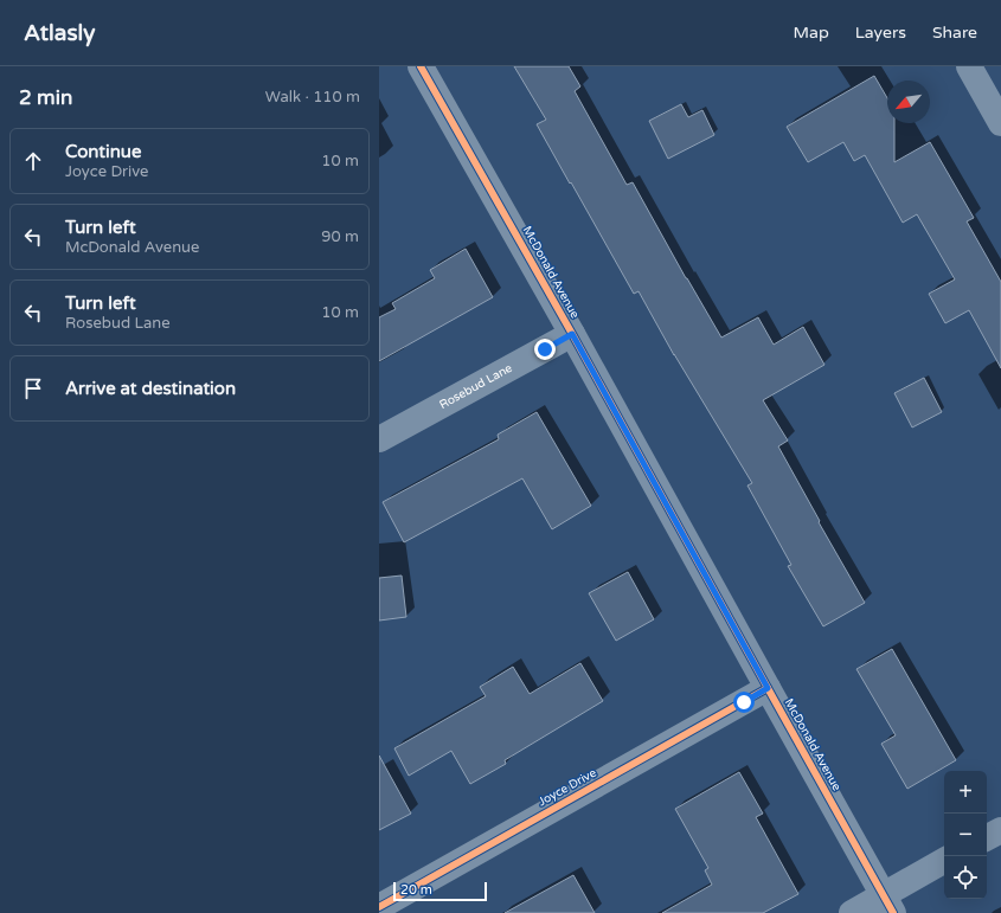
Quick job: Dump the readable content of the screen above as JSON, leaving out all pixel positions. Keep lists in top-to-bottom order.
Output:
{
  "streets": {
    "street": ["McDonald Avenue", "Rosebud Lane", "Joyce Drive"]
  },
  "crossings": [
    ["McDonald Avenue", "Rosebud Lane"],
    ["McDonald Avenue", "Joyce Drive"]
  ],
  "scale_bar": "20 m",
  "north": "bottom left",
  "page": {
    "header": "Atlasly",
    "nav": ["Map", "Layers", "Share"],
    "heading": ["2 min", "Walk · 110 m"],
    "list": [
      ["Continue", "Joyce Drive", "10 m"],
      ["Turn left", "McDonald Avenue", "90 m"],
      ["Turn left", "Rosebud Lane", "10 m"],
      "Arrive at destination"
    ],
    "map_buttons": ["+", "−"],
    "scale": "20 m"
  }
}
